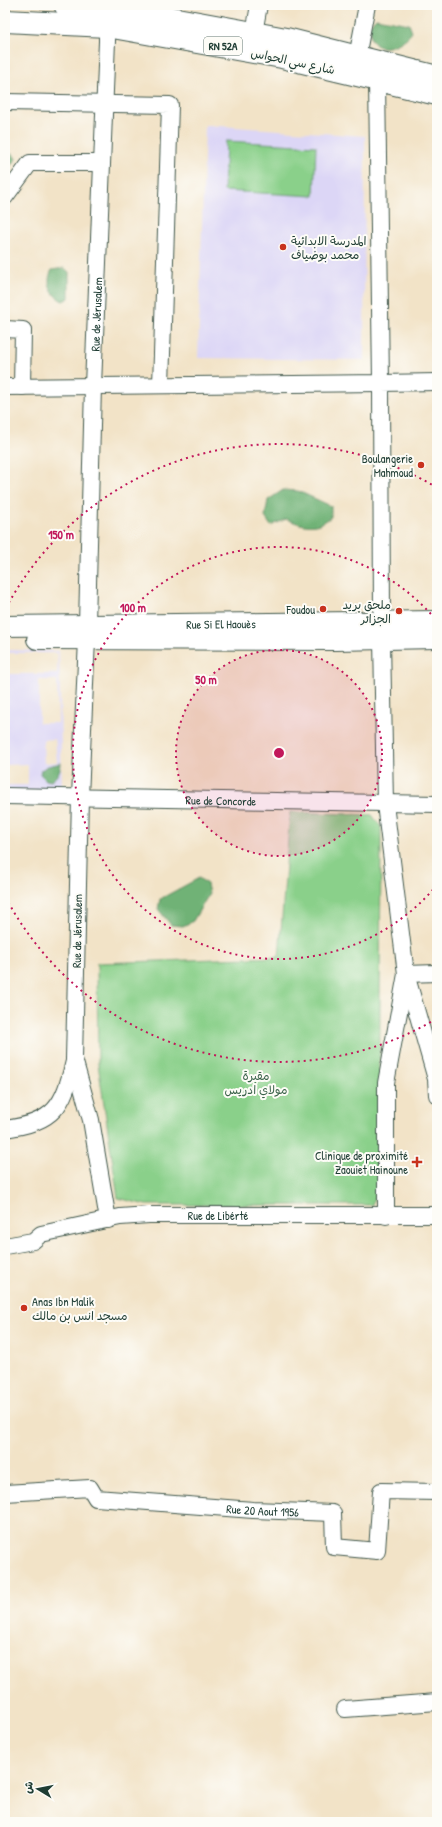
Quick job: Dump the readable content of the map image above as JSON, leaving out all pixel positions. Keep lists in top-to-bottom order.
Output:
{
  "streets": {
    "main road": ["RN 52A", "شارع سي الحواس"],
    "street": [
      "Rue de Jérusalem",
      "Rue Si El Haouès",
      "Rue de Concorde",
      "Rue de Libérté",
      "Rue 20 Aout 1956"
    ]
  },
  "crossings": [
    ["شارع سي الحواس", "Rue de Jérusalem"],
    ["Rue de Jérusalem", "Rue Si El Haouès"],
    ["Rue de Jérusalem", "Rue de Concorde"],
    ["Rue de Jérusalem", "Rue de Libérté"]
  ],
  "parks": ["مقبرة مولاي ادريس"],
  "places": {
    "other": [
      "المدرسة الابدائية محمد بوضياف",
      "Boulangerie Mahmoud",
      "Foudou",
      "ملحق بريد الجزائر",
      "Anas Ibn Malik مسجد انس بن مالك"
    ],
    "health": ["Clinique de proximité Zaouiet Hainoune"]
  },
  "north": "left",
  "rings": ["150 m", "100 m", "50 m"]
}
